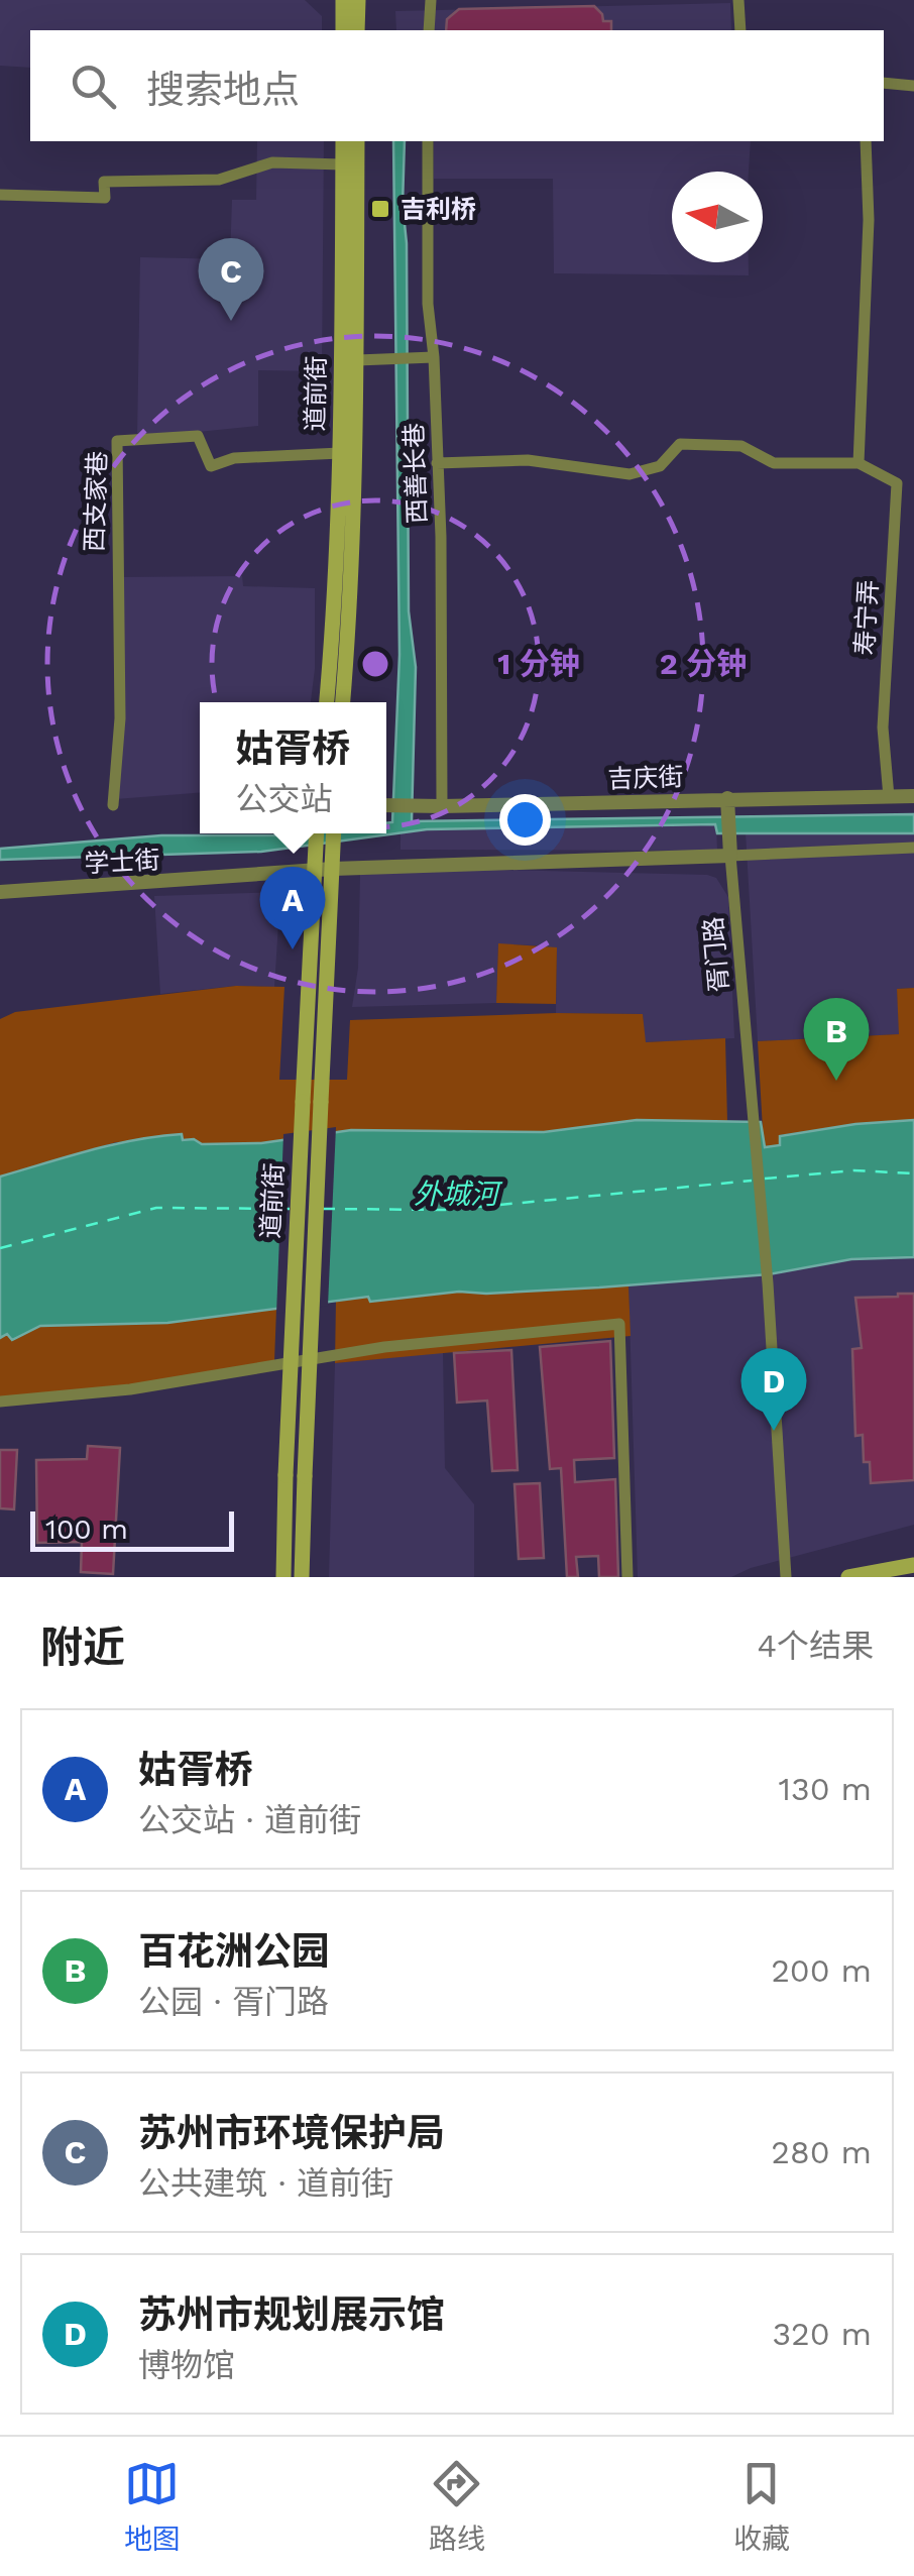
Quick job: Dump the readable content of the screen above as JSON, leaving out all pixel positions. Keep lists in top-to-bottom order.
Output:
{
  "streets": {
    "main road": ["道前街"],
    "street": [
      "西善长巷",
      "西支家巷",
      "寿宁弄",
      "吉庆街",
      "学士街",
      "胥门路"
    ]
  },
  "crossings": [
    ["道前街", "西支家巷"],
    ["道前街", "学士街"],
    ["西善长巷", "吉庆街"],
    ["寿宁弄", "吉庆街"],
    ["吉庆街", "胥门路"],
    ["学士街", "胥门路"]
  ],
  "water": ["外城河"],
  "places": {
    "transit": ["吉利桥"]
  },
  "scale_bar": "100 m",
  "north": "left",
  "page": {
    "search": "搜索地点",
    "pins": [
      "C",
      "A",
      "B",
      "D"
    ],
    "popup": ["姑胥桥", "公交站"],
    "scale": "100 m",
    "heading": ["附近", "4个结果"],
    "list": [
      {
        "mark": "A",
        "name": "姑胥桥",
        "note": "公交站 · 道前街",
        "value": "130 m"
      },
      {
        "mark": "B",
        "name": "百花洲公园",
        "note": "公园 · 胥门路",
        "value": "200 m"
      },
      {
        "mark": "C",
        "name": "苏州市环境保护局",
        "note": "公共建筑 · 道前街",
        "value": "280 m"
      },
      {
        "mark": "D",
        "name": "苏州市规划展示馆",
        "note": "博物馆",
        "value": "320 m"
      }
    ],
    "nav": ["地图", "路线", "收藏"]
  },
  "rings": ["1 分钟", "2 分钟"]
}
